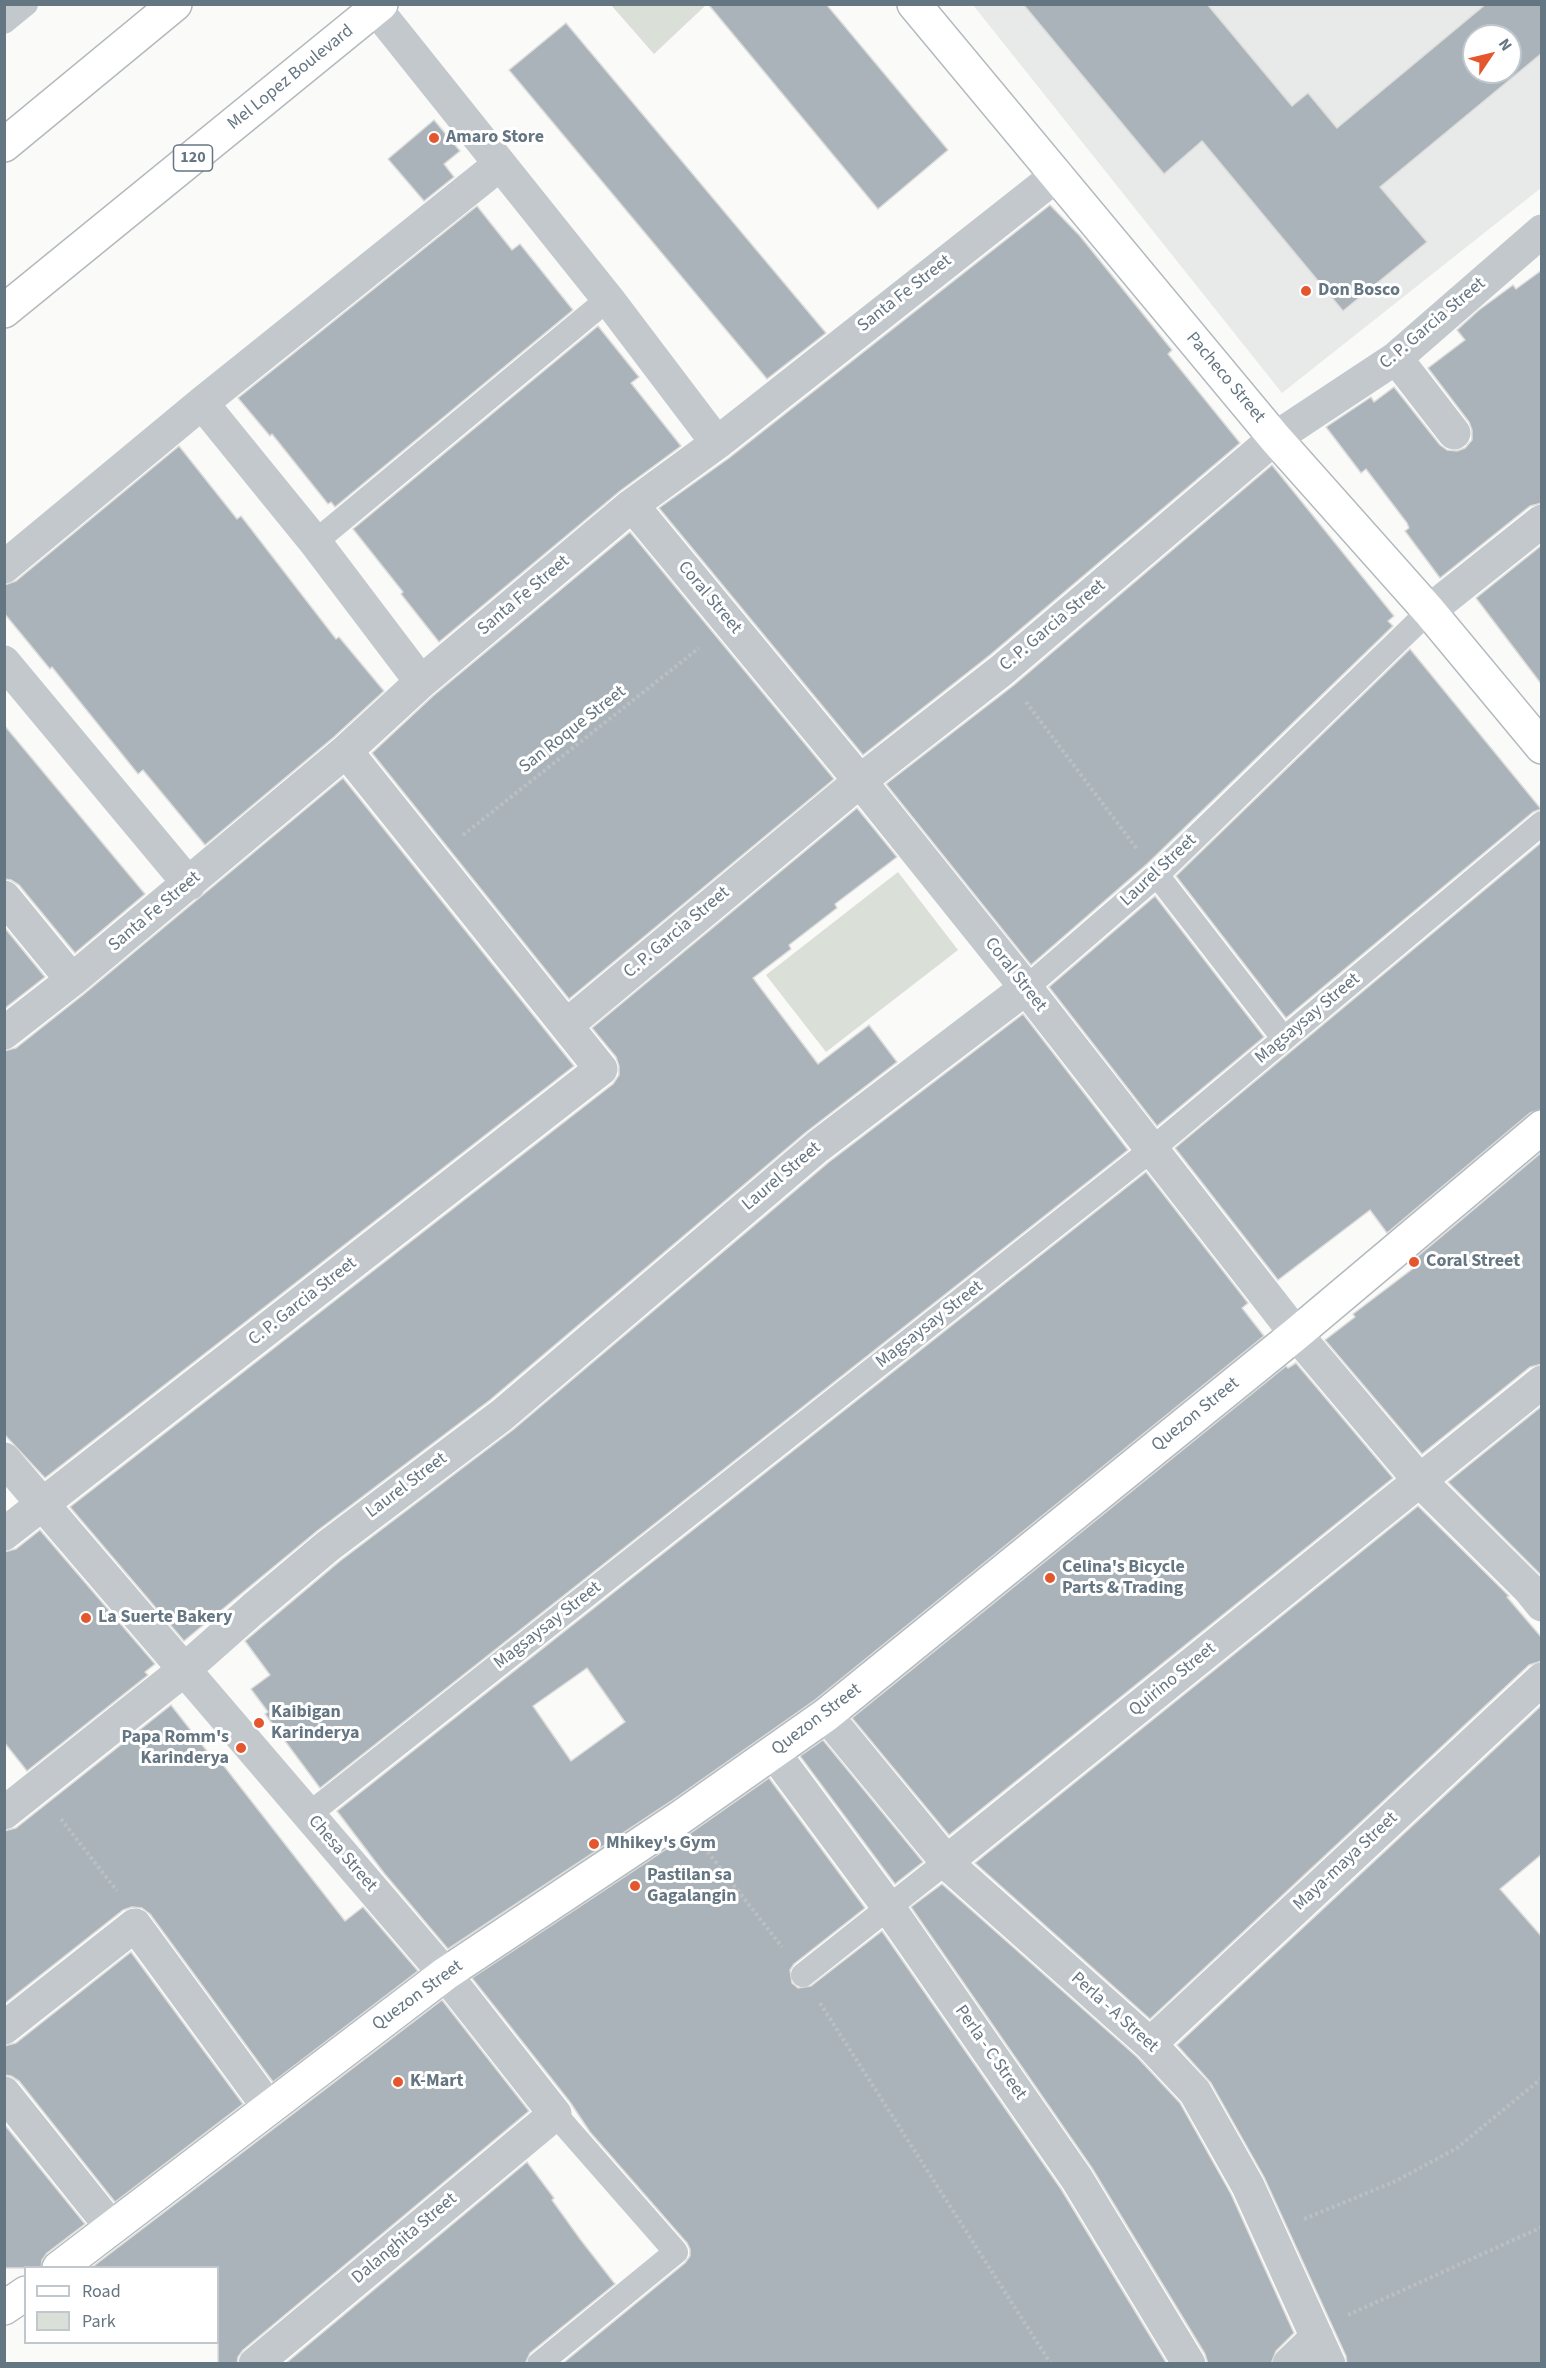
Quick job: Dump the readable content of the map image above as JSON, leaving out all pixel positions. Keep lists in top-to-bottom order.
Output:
{
  "streets": {
    "main road": [
      "Mel Lopez Boulevard",
      "120",
      "Pacheco Street",
      "Quezon Street"
    ],
    "street": [
      "Santa Fe Street",
      "C. P. Garcia Street",
      "Coral Street",
      "Laurel Street",
      "Quirino Street",
      "Chesa Street",
      "Maya-maya Street",
      "Perla - A Street",
      "Perla - C Street",
      "Dalanghita Street"
    ],
    "lane": ["Magsaysay Street"],
    "path": ["San Roque Street"]
  },
  "crossings": [
    ["Santa Fe Street", "Pacheco Street"],
    ["Santa Fe Street", "Coral Street"],
    ["C. P. Garcia Street", "Pacheco Street"],
    ["C. P. Garcia Street", "Coral Street"],
    ["C. P. Garcia Street", "Chesa Street"],
    ["Pacheco Street", "Laurel Street"],
    ["Coral Street", "San Roque Street"],
    ["Coral Street", "Laurel Street"],
    ["Coral Street", "Magsaysay Street"],
    ["Coral Street", "Quezon Street"],
    ["Coral Street", "Quirino Street"],
    ["Laurel Street", "Chesa Street"],
    ["Magsaysay Street", "Chesa Street"],
    ["Quezon Street", "Chesa Street"],
    ["Quezon Street", "Perla - A Street"],
    ["Quezon Street", "Perla - C Street"],
    ["Quirino Street", "Perla - A Street"],
    ["Quirino Street", "Perla - C Street"],
    ["Chesa Street", "Dalanghita Street"],
    ["Maya-maya Street", "Perla - A Street"]
  ],
  "places": [
    "Amaro Store",
    "Don Bosco",
    "Coral Street",
    "Celina's Bicycle Parts & Trading",
    "La Suerte Bakery",
    "Kaibigan Karinderya",
    "Papa Romm's Karinderya",
    "Mhikey's Gym",
    "Pastilan sa Gagalangin",
    "K-Mart"
  ],
  "legend": ["Road", "Park"],
  "north": "top right"
}
